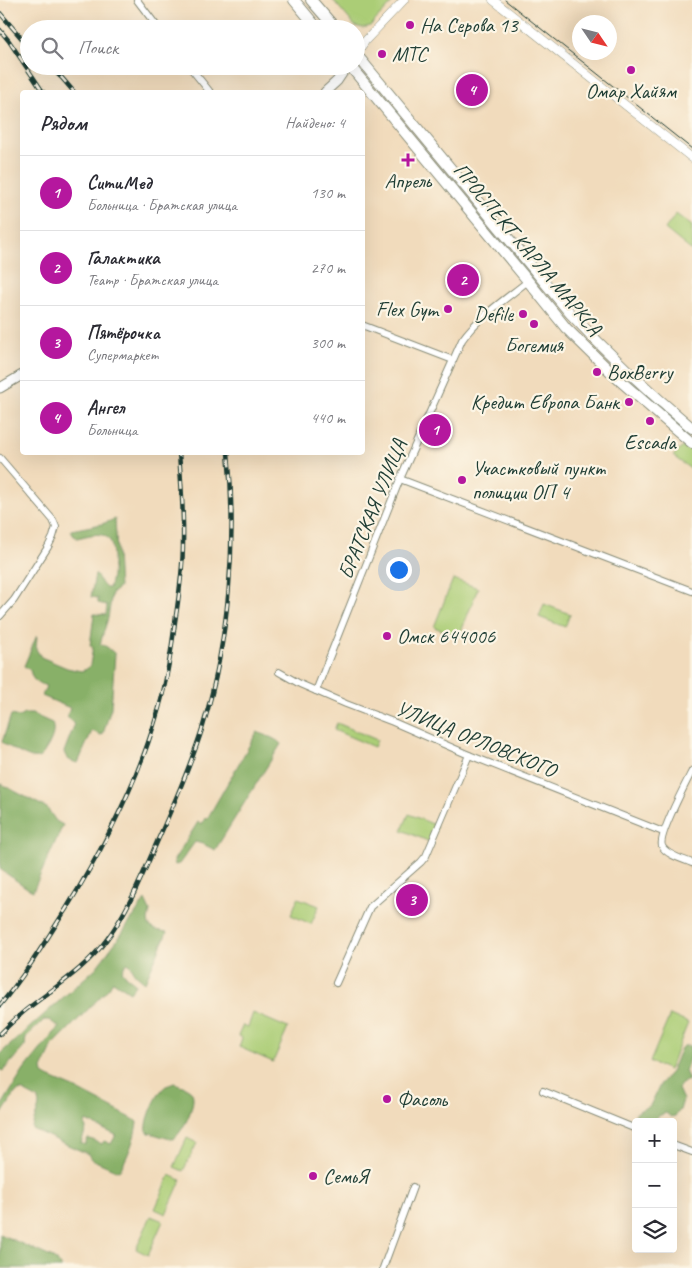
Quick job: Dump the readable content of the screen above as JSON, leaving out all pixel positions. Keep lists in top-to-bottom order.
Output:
{
  "streets": {
    "main road": ["ПРОСПЕКТ КАРЛА МАРКСА"],
    "street": ["БРАТСКАЯ УЛИЦА", "УЛИЦА ОРЛОВСКОГО"]
  },
  "crossings": [
    ["ПРОСПЕКТ КАРЛА МАРКСА", "БРАТСКАЯ УЛИЦА"],
    ["БРАТСКАЯ УЛИЦА", "УЛИЦА ОРЛОВСКОГО"]
  ],
  "places": {
    "other": [
      "На Серова 13",
      "МТС",
      "Омар Хайям",
      "Flex Gym",
      "Defile",
      "Богемия",
      "BoxBerry",
      "Кредит Европа Банк",
      "Escada",
      "Участковый пункт полиции ОП 4",
      "Омск 644006",
      "Фасоль",
      "СемьЯ"
    ],
    "health": ["Апрель"]
  },
  "north": "bottom right",
  "page": {
    "search": "Поиск",
    "pins": [
      "4",
      "2",
      "1",
      "3"
    ],
    "heading": ["Рядом", "Найдено: 4"],
    "list": [
      {
        "mark": "1",
        "name": "СитиМед",
        "note": "Больница · Братская улица",
        "value": "130 m"
      },
      {
        "mark": "2",
        "name": "Галактика",
        "note": "Театр · Братская улица",
        "value": "270 m"
      },
      {
        "mark": "3",
        "name": "Пятёрочка",
        "note": "Супермаркет",
        "value": "300 m"
      },
      {
        "mark": "4",
        "name": "Ангел",
        "note": "Больница",
        "value": "440 m"
      }
    ],
    "map_buttons": ["+", "−"]
  }
}
